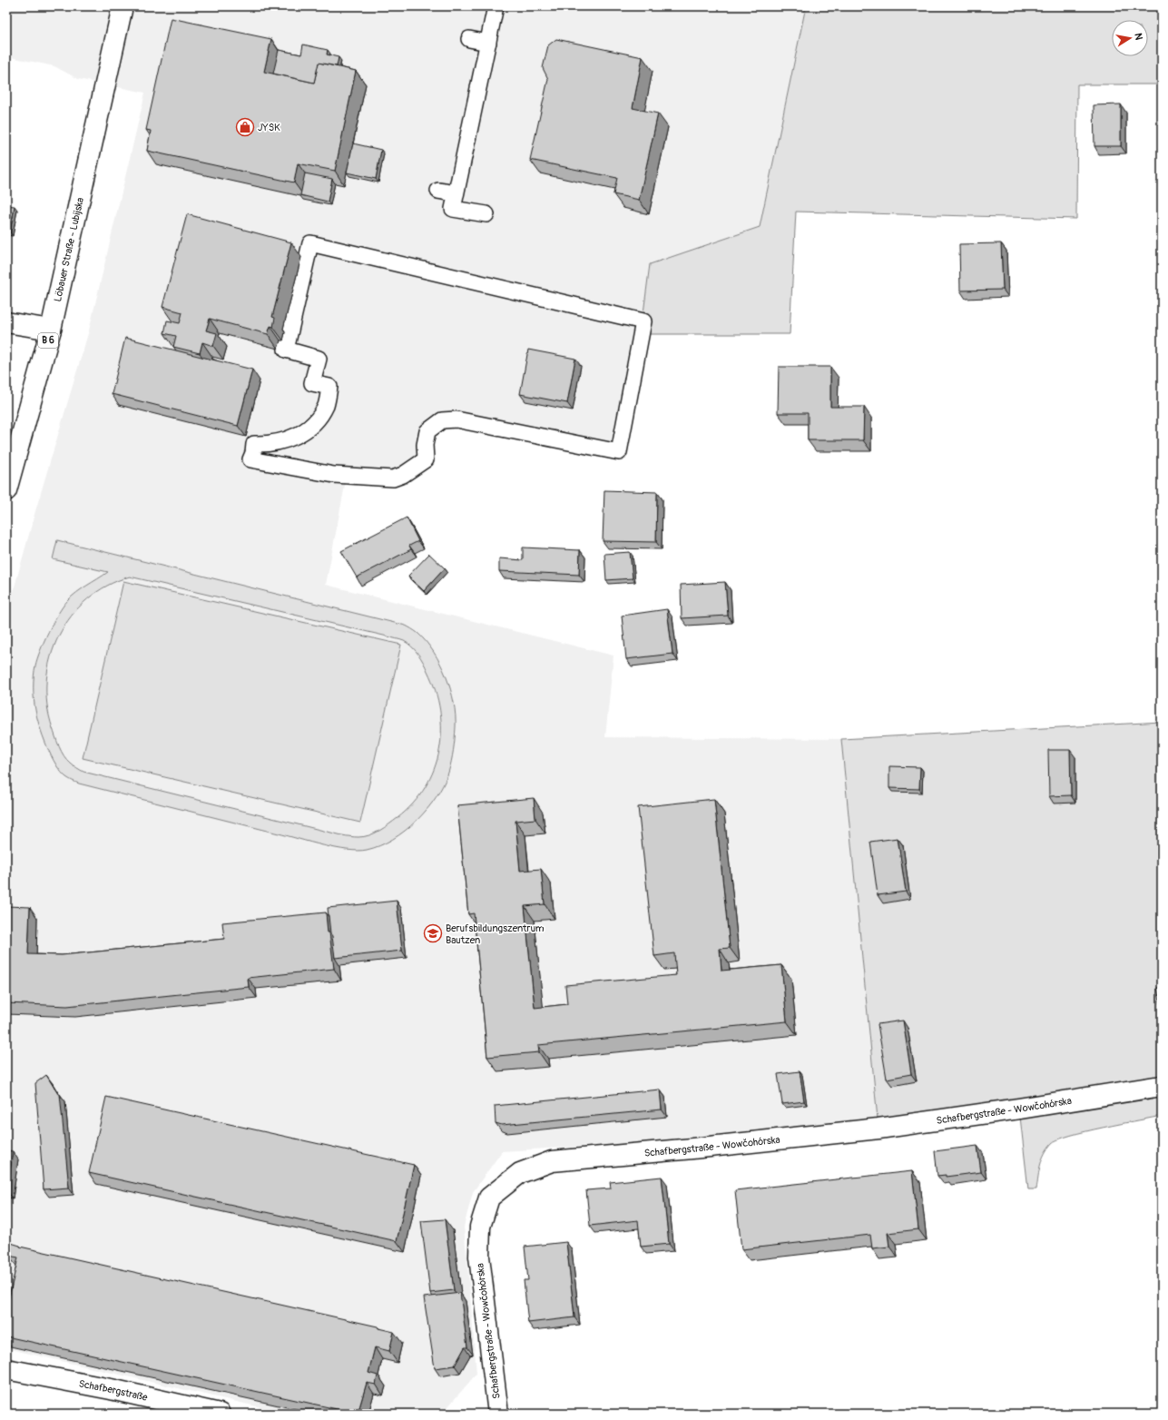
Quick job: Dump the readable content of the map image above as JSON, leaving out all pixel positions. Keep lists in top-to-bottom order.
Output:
{
  "streets": {
    "street": [
      "Löbauer Straße - Lubijska",
      "B 6",
      "Schafbergstraße - Wowčohórska",
      "Schafbergstraße"
    ]
  },
  "places": {
    "shop": ["JYSK"],
    "school or university": ["Berufsbildungszentrum Bautzen"]
  },
  "north": "right"
}
